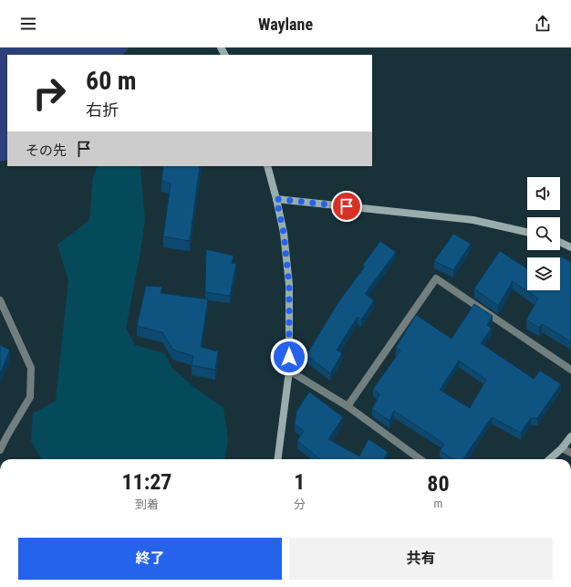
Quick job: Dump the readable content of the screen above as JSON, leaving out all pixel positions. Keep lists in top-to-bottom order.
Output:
{
  "page": {
    "header": "Waylane",
    "turn": ["60 m", "右折"],
    "then": "その先",
    "eta": [
      "11:27",
      "到着",
      "1",
      "分",
      "80",
      "m"
    ],
    "buttons": ["終了", "共有"]
  }
}
